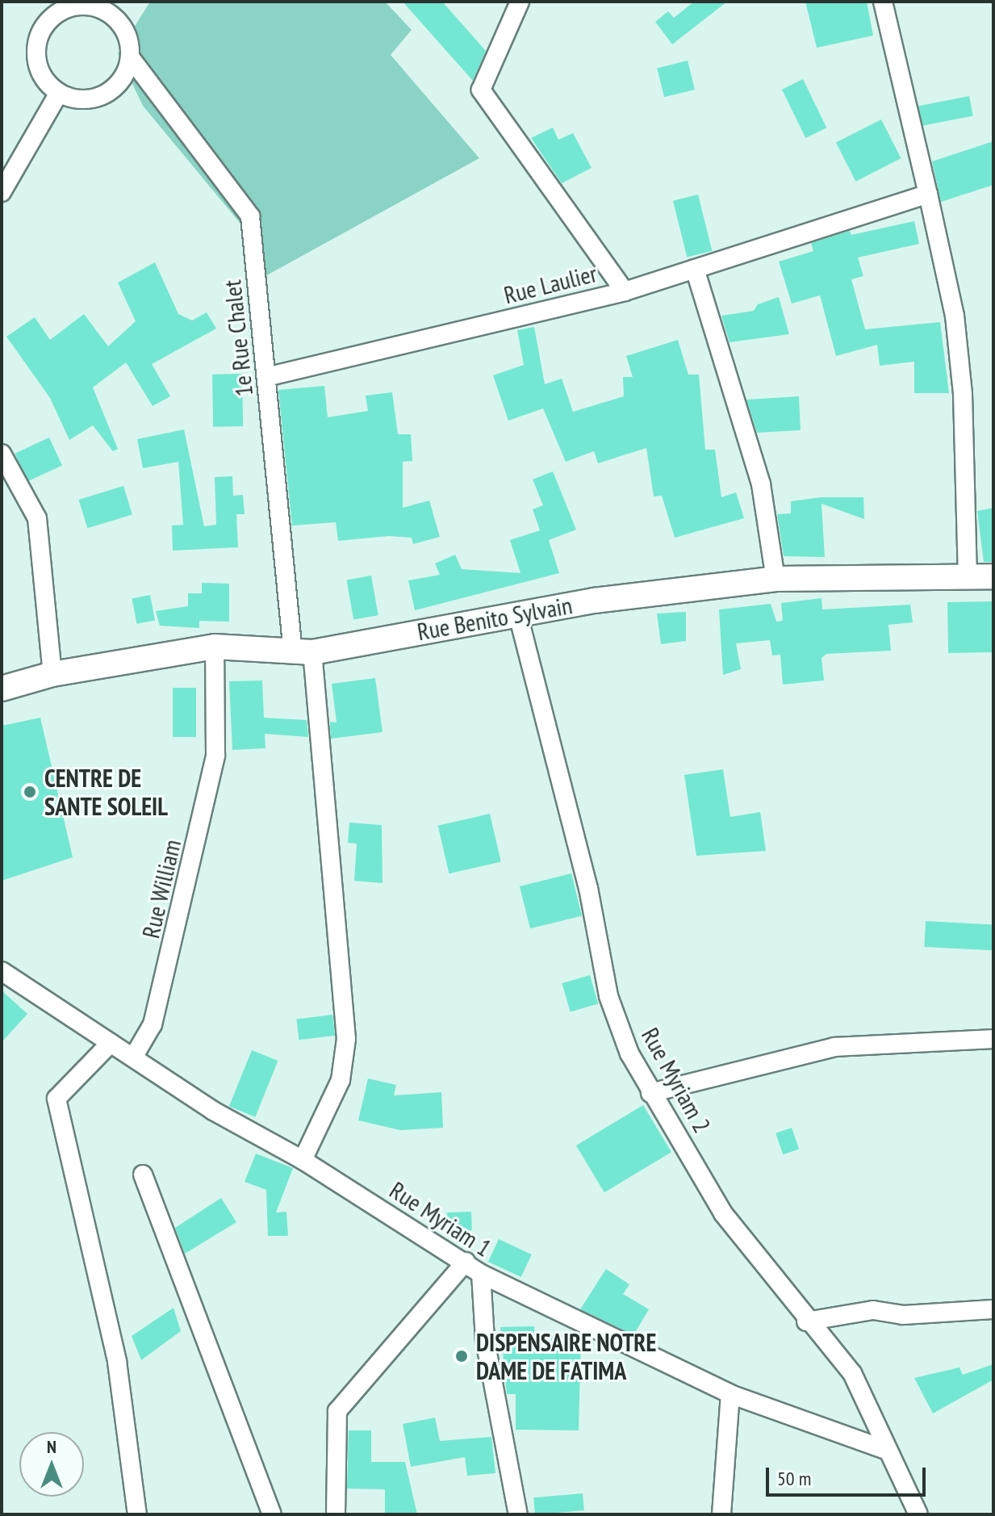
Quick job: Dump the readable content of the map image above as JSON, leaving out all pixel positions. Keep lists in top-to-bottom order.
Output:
{
  "streets": {
    "main road": ["Rue Benito Sylvain"],
    "street": [
      "Rue Laulier",
      "1e Rue Chalet",
      "Rue William",
      "Rue Myriam 2",
      "Rue Myriam 1"
    ]
  },
  "crossings": [
    ["Rue Laulier", "1e Rue Chalet"],
    ["1e Rue Chalet", "Rue Benito Sylvain"],
    ["1e Rue Chalet", "Rue Myriam 1"],
    ["Rue Benito Sylvain", "Rue William"],
    ["Rue Benito Sylvain", "Rue Myriam 2"],
    ["Rue William", "Rue Myriam 1"],
    ["Rue Myriam 2", "Rue Myriam 1"]
  ],
  "places": ["CENTRE DE SANTE SOLEIL", "DISPENSAIRE NOTRE DAME DE FATIMA"],
  "scale_bar": "50 m",
  "north": "top"
}
